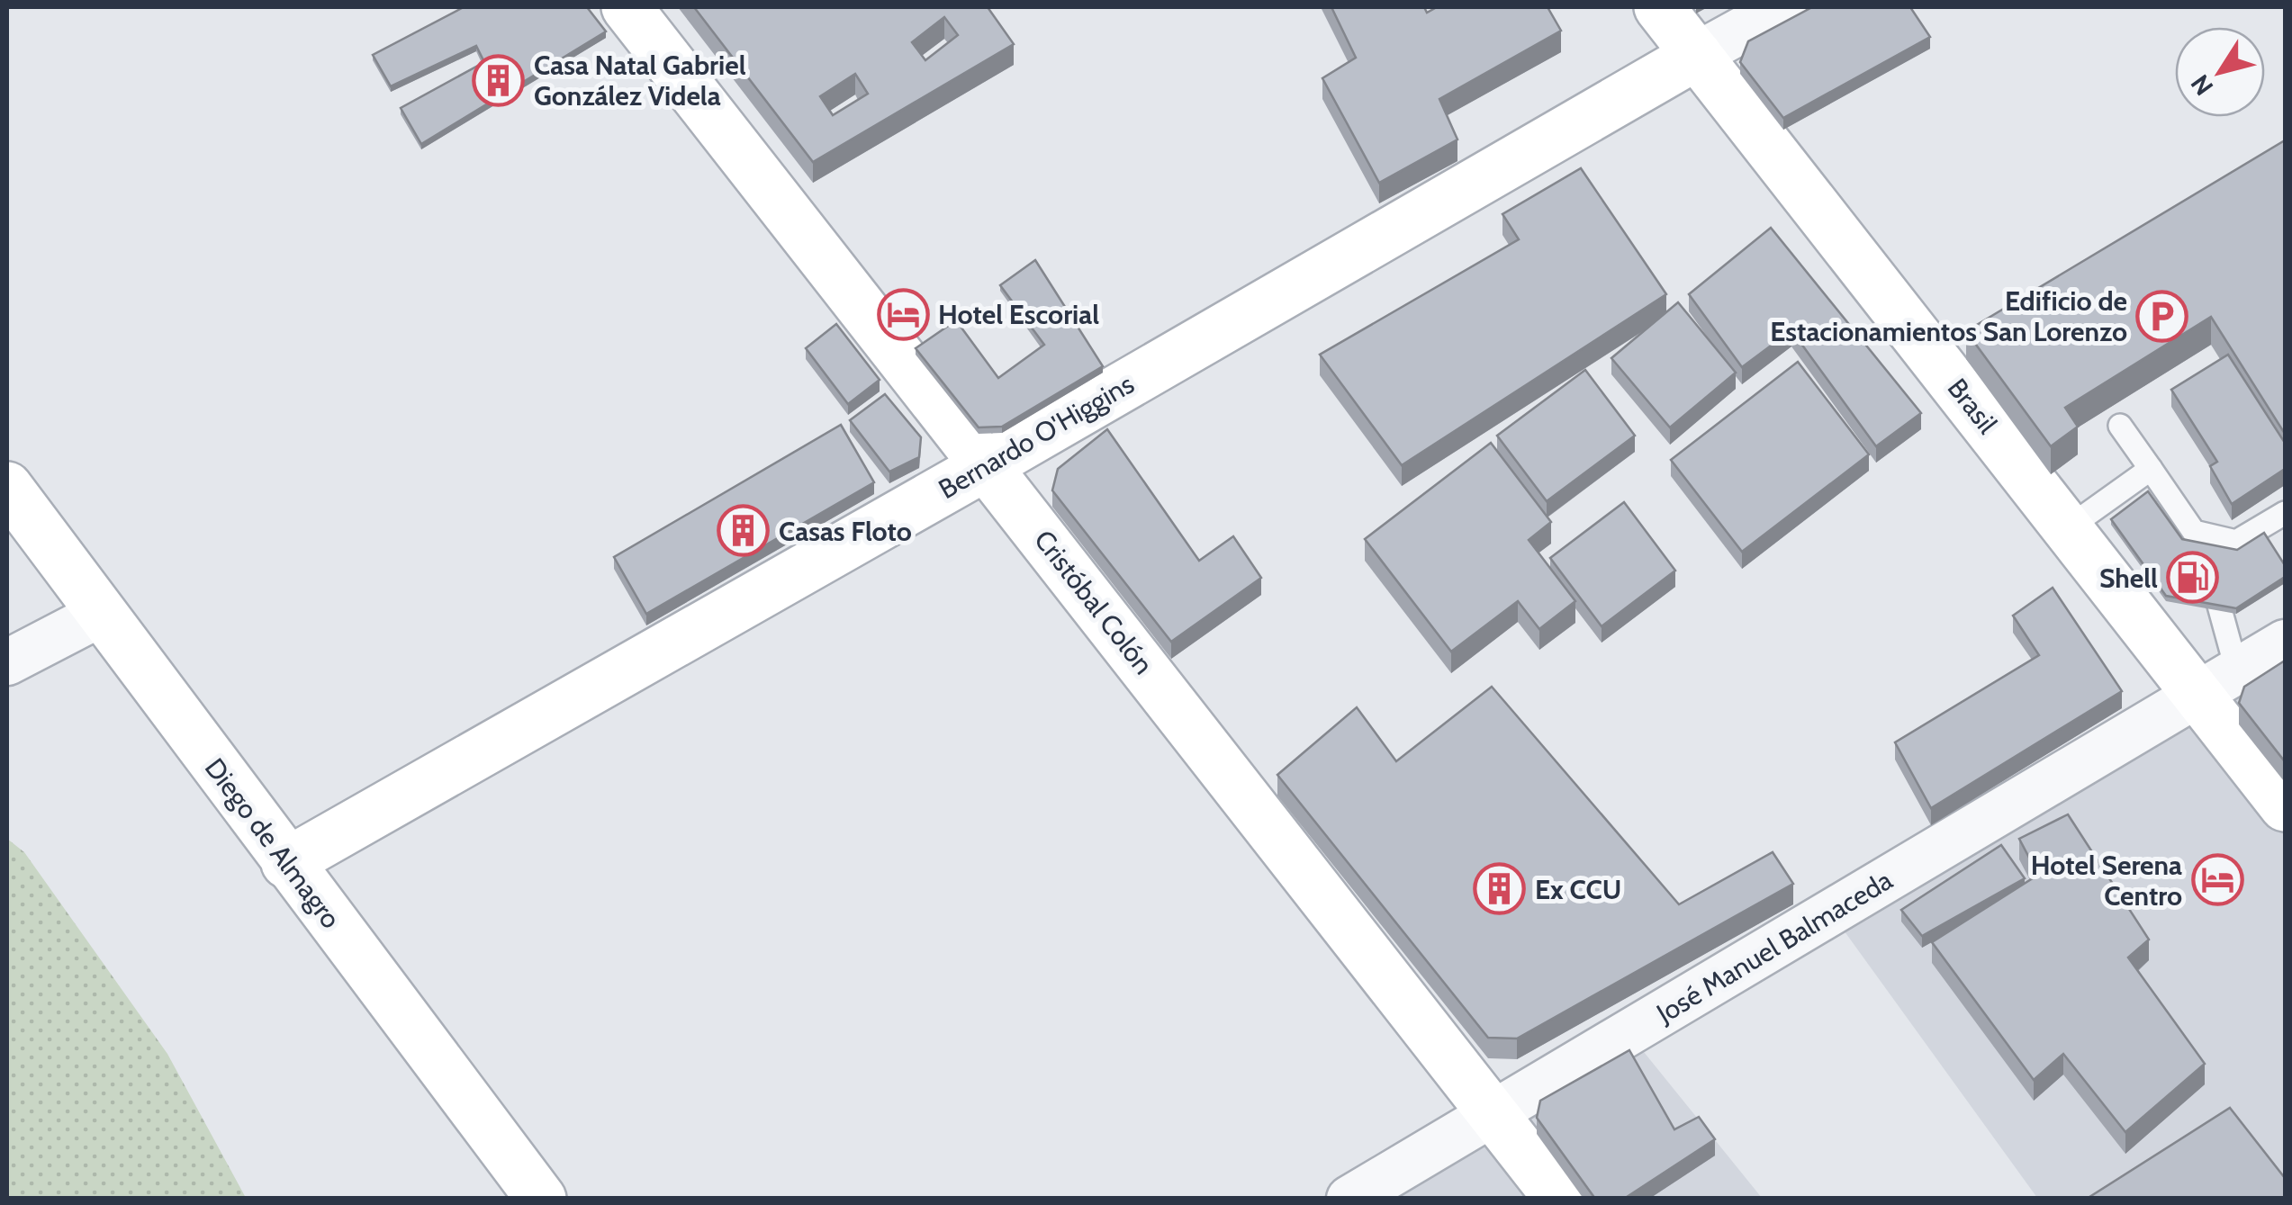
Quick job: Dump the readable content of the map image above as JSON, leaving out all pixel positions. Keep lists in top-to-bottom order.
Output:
{
  "streets": {
    "street": [
      "Brasil",
      "Bernardo O'Higgins",
      "Cristóbal Colón",
      "Diego de Almagro",
      "José Manuel Balmaceda"
    ]
  },
  "crossings": [
    ["Brasil", "Bernardo O'Higgins"],
    ["Brasil", "José Manuel Balmaceda"],
    ["Bernardo O'Higgins", "Cristóbal Colón"],
    ["Bernardo O'Higgins", "Diego de Almagro"],
    ["Cristóbal Colón", "José Manuel Balmaceda"]
  ],
  "places": {
    "building": ["Casa Natal Gabriel González Videla", "Casas Floto", "Ex CCU"],
    "hotel": ["Hotel Escorial", "Hotel Serena Centro"],
    "parking": ["Edificio de Estacionamientos San Lorenzo"],
    "fuel station": ["Shell"]
  },
  "north": "bottom left"
}
